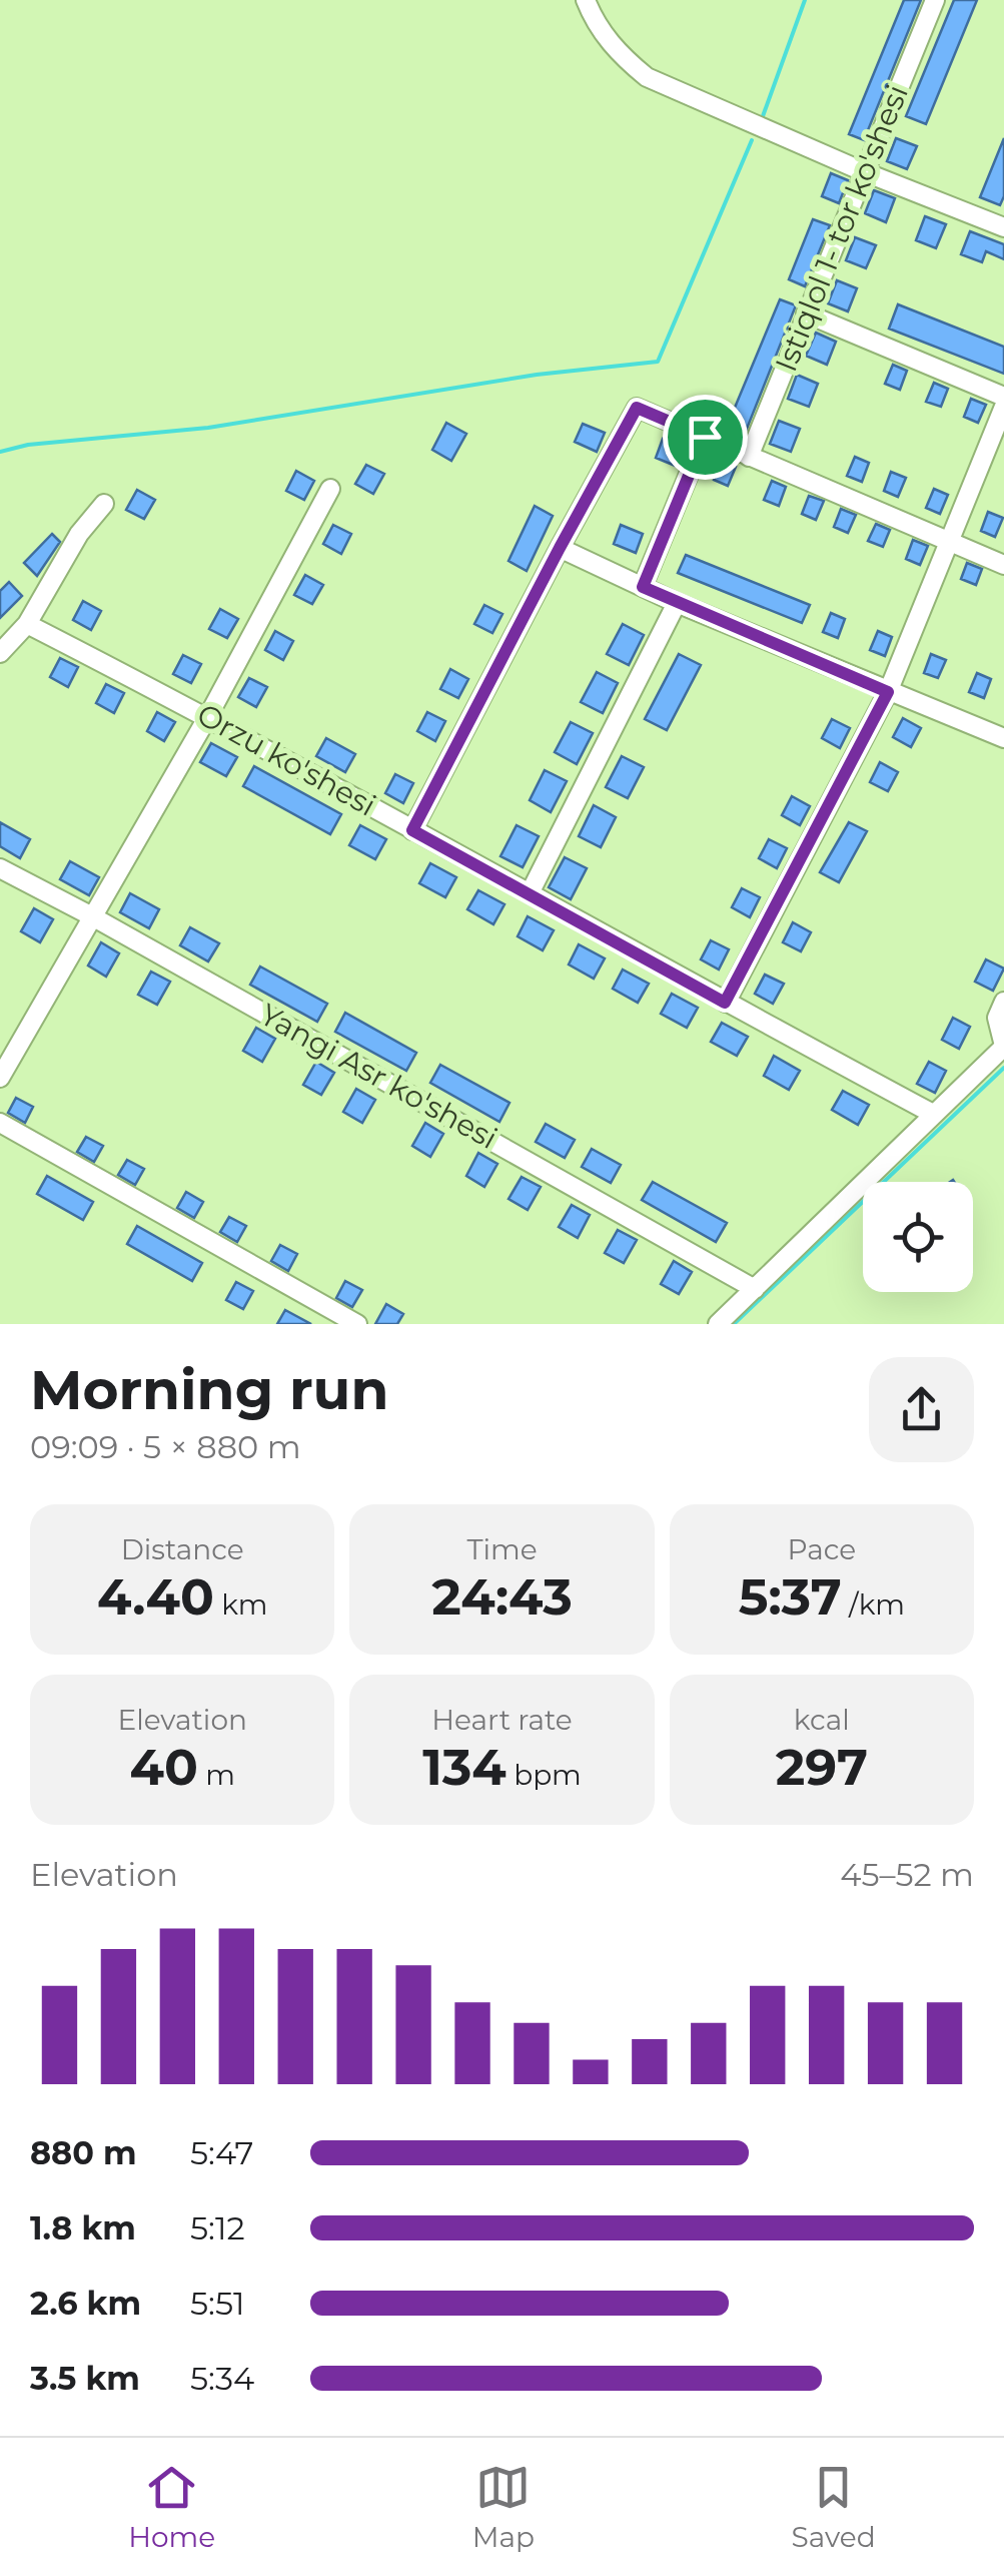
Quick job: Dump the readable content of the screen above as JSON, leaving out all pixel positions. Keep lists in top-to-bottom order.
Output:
{
  "streets": {
    "street": ["Istiqlol 1- tor ko'shesi", "Orzu ko'shesi", "Yangi Asr ko'shesi"]
  },
  "page": {
    "heading": ["Morning run", "09:09 · 5 × 880 m"],
    "stats": [
      ["Distance", "4.40 km"],
      ["Time", "24:43"],
      ["Pace", "5:37 /km"],
      ["Elevation", "40 m"],
      ["Heart rate", "134 bpm"],
      ["kcal", "297"]
    ],
    "chart": ["Elevation", "45–52 m"],
    "list": [
      {
        "name": "880 m",
        "note": "5:47"
      },
      {
        "name": "1.8 km",
        "note": "5:12"
      },
      {
        "name": "2.6 km",
        "note": "5:51"
      },
      {
        "name": "3.5 km",
        "note": "5:34"
      }
    ],
    "tabs": ["Home", "Map", "Saved"]
  }
}
